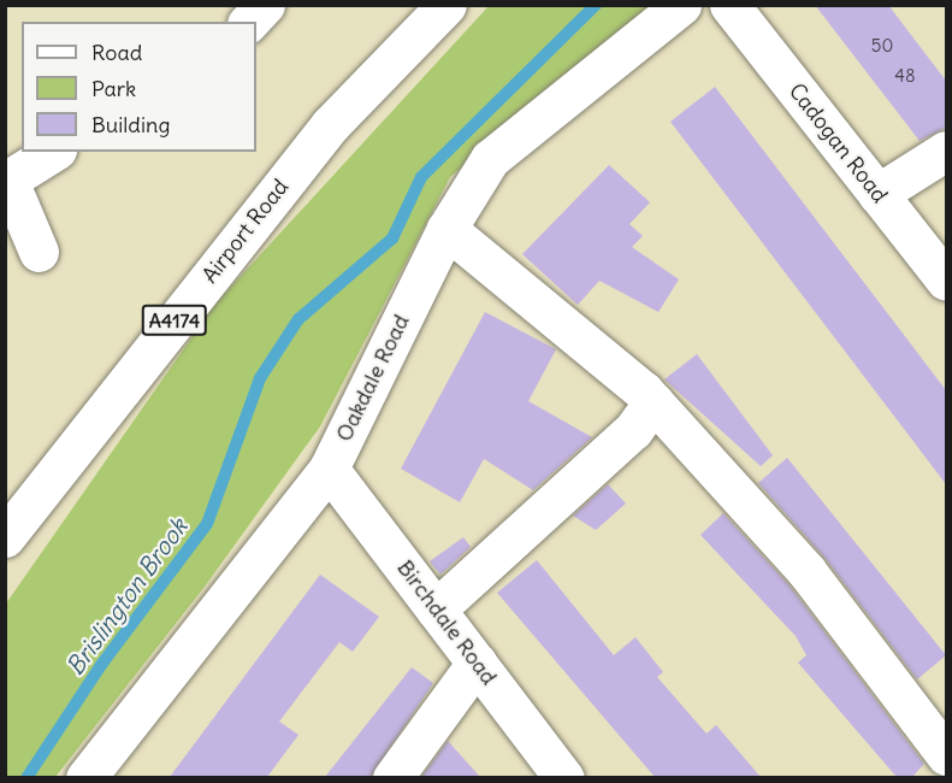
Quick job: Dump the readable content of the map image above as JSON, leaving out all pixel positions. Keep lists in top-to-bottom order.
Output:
{
  "streets": {
    "main road": [
      "Cadogan Road",
      "Airport Road",
      "A4174",
      "Oakdale Road",
      "Birchdale Road"
    ]
  },
  "crossings": [
    ["Oakdale Road", "Birchdale Road"]
  ],
  "water": ["Brislington Brook"],
  "house_numbers": ["50", "48"],
  "legend": ["Road", "Park", "Building"]
}
